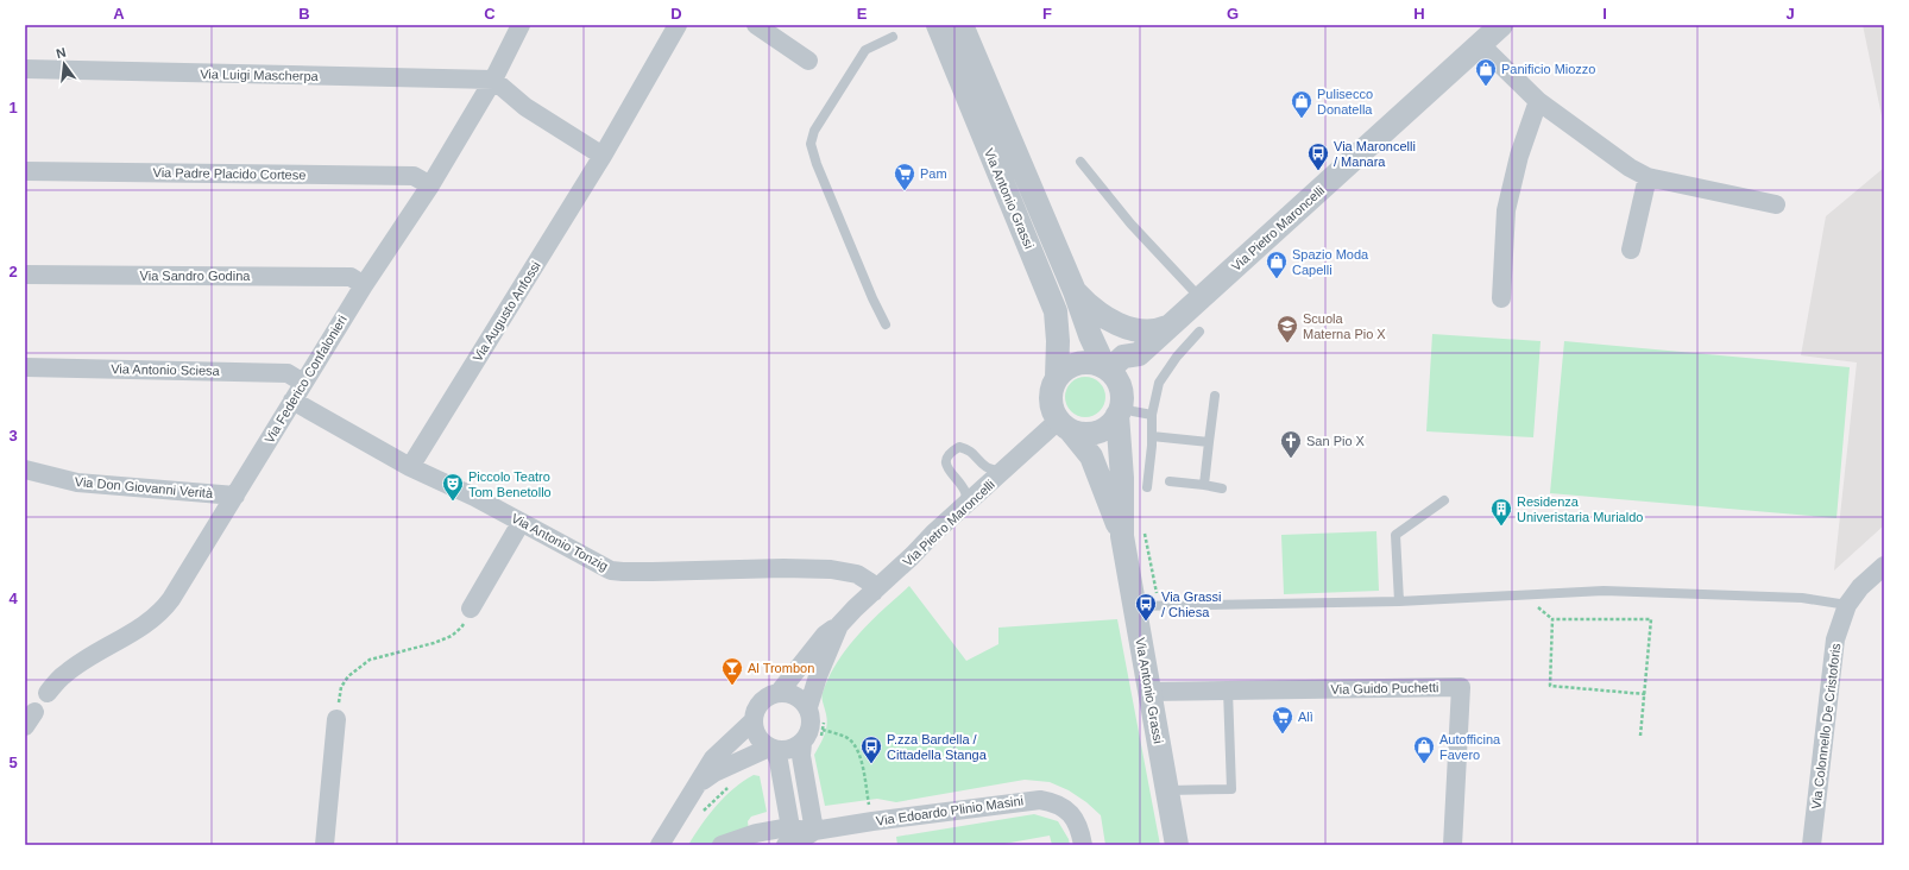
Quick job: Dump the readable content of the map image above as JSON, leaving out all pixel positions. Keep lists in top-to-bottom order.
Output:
{
  "streets": {
    "street": [
      "Via Luigi Mascherpa",
      "Via Padre Placido Cortese",
      "Via Antonio Grassi",
      "Via Pietro Maroncelli",
      "Via Sandro Godina",
      "Via Augusto Anfossi",
      "Via Antonio Sciesa",
      "Via Federico Confalonieri",
      "Via Don Giovanni Verità",
      "Via Antonio Tonzig",
      "Via Guido Puchetti",
      "Via Colonnello De Cristoforis",
      "Via Edoardo Plinio Masini"
    ]
  },
  "crossings": [
    ["Via Luigi Mascherpa", "Via Federico Confalonieri"],
    ["Via Padre Placido Cortese", "Via Federico Confalonieri"],
    ["Via Antonio Grassi", "Via Pietro Maroncelli"],
    ["Via Antonio Grassi", "Via Guido Puchetti"],
    ["Via Pietro Maroncelli", "Via Antonio Tonzig"],
    ["Via Sandro Godina", "Via Federico Confalonieri"],
    ["Via Augusto Anfossi", "Via Antonio Tonzig"],
    ["Via Antonio Sciesa", "Via Federico Confalonieri"],
    ["Via Federico Confalonieri", "Via Don Giovanni Verità"],
    ["Via Federico Confalonieri", "Via Antonio Tonzig"]
  ],
  "places": {
    "shop": [
      "Panificio Miozzo",
      "Pulisecco Donatella",
      "Spazio Moda Capelli",
      "Autofficina Favero"
    ],
    "bus stop": ["Via Maroncelli / Manara", "Via Grassi / Chiesa", "P.zza Bardella / Cittadella Stanga"],
    "supermarket": ["Pam", "Alì"],
    "school or university": ["Scuola Materna Pio X"],
    "church": ["San Pio X"],
    "theatre": ["Piccolo Teatro Tom Benetollo"],
    "building": ["Residenza Univeristaria Murialdo"],
    "bar": ["Al Trombon"]
  },
  "north": "top",
  "grid": {
    "columns": [
      "A",
      "B",
      "C",
      "D",
      "E",
      "F",
      "G",
      "H",
      "I",
      "J"
    ],
    "rows": [
      "1",
      "2",
      "3",
      "4",
      "5"
    ]
  }
}
